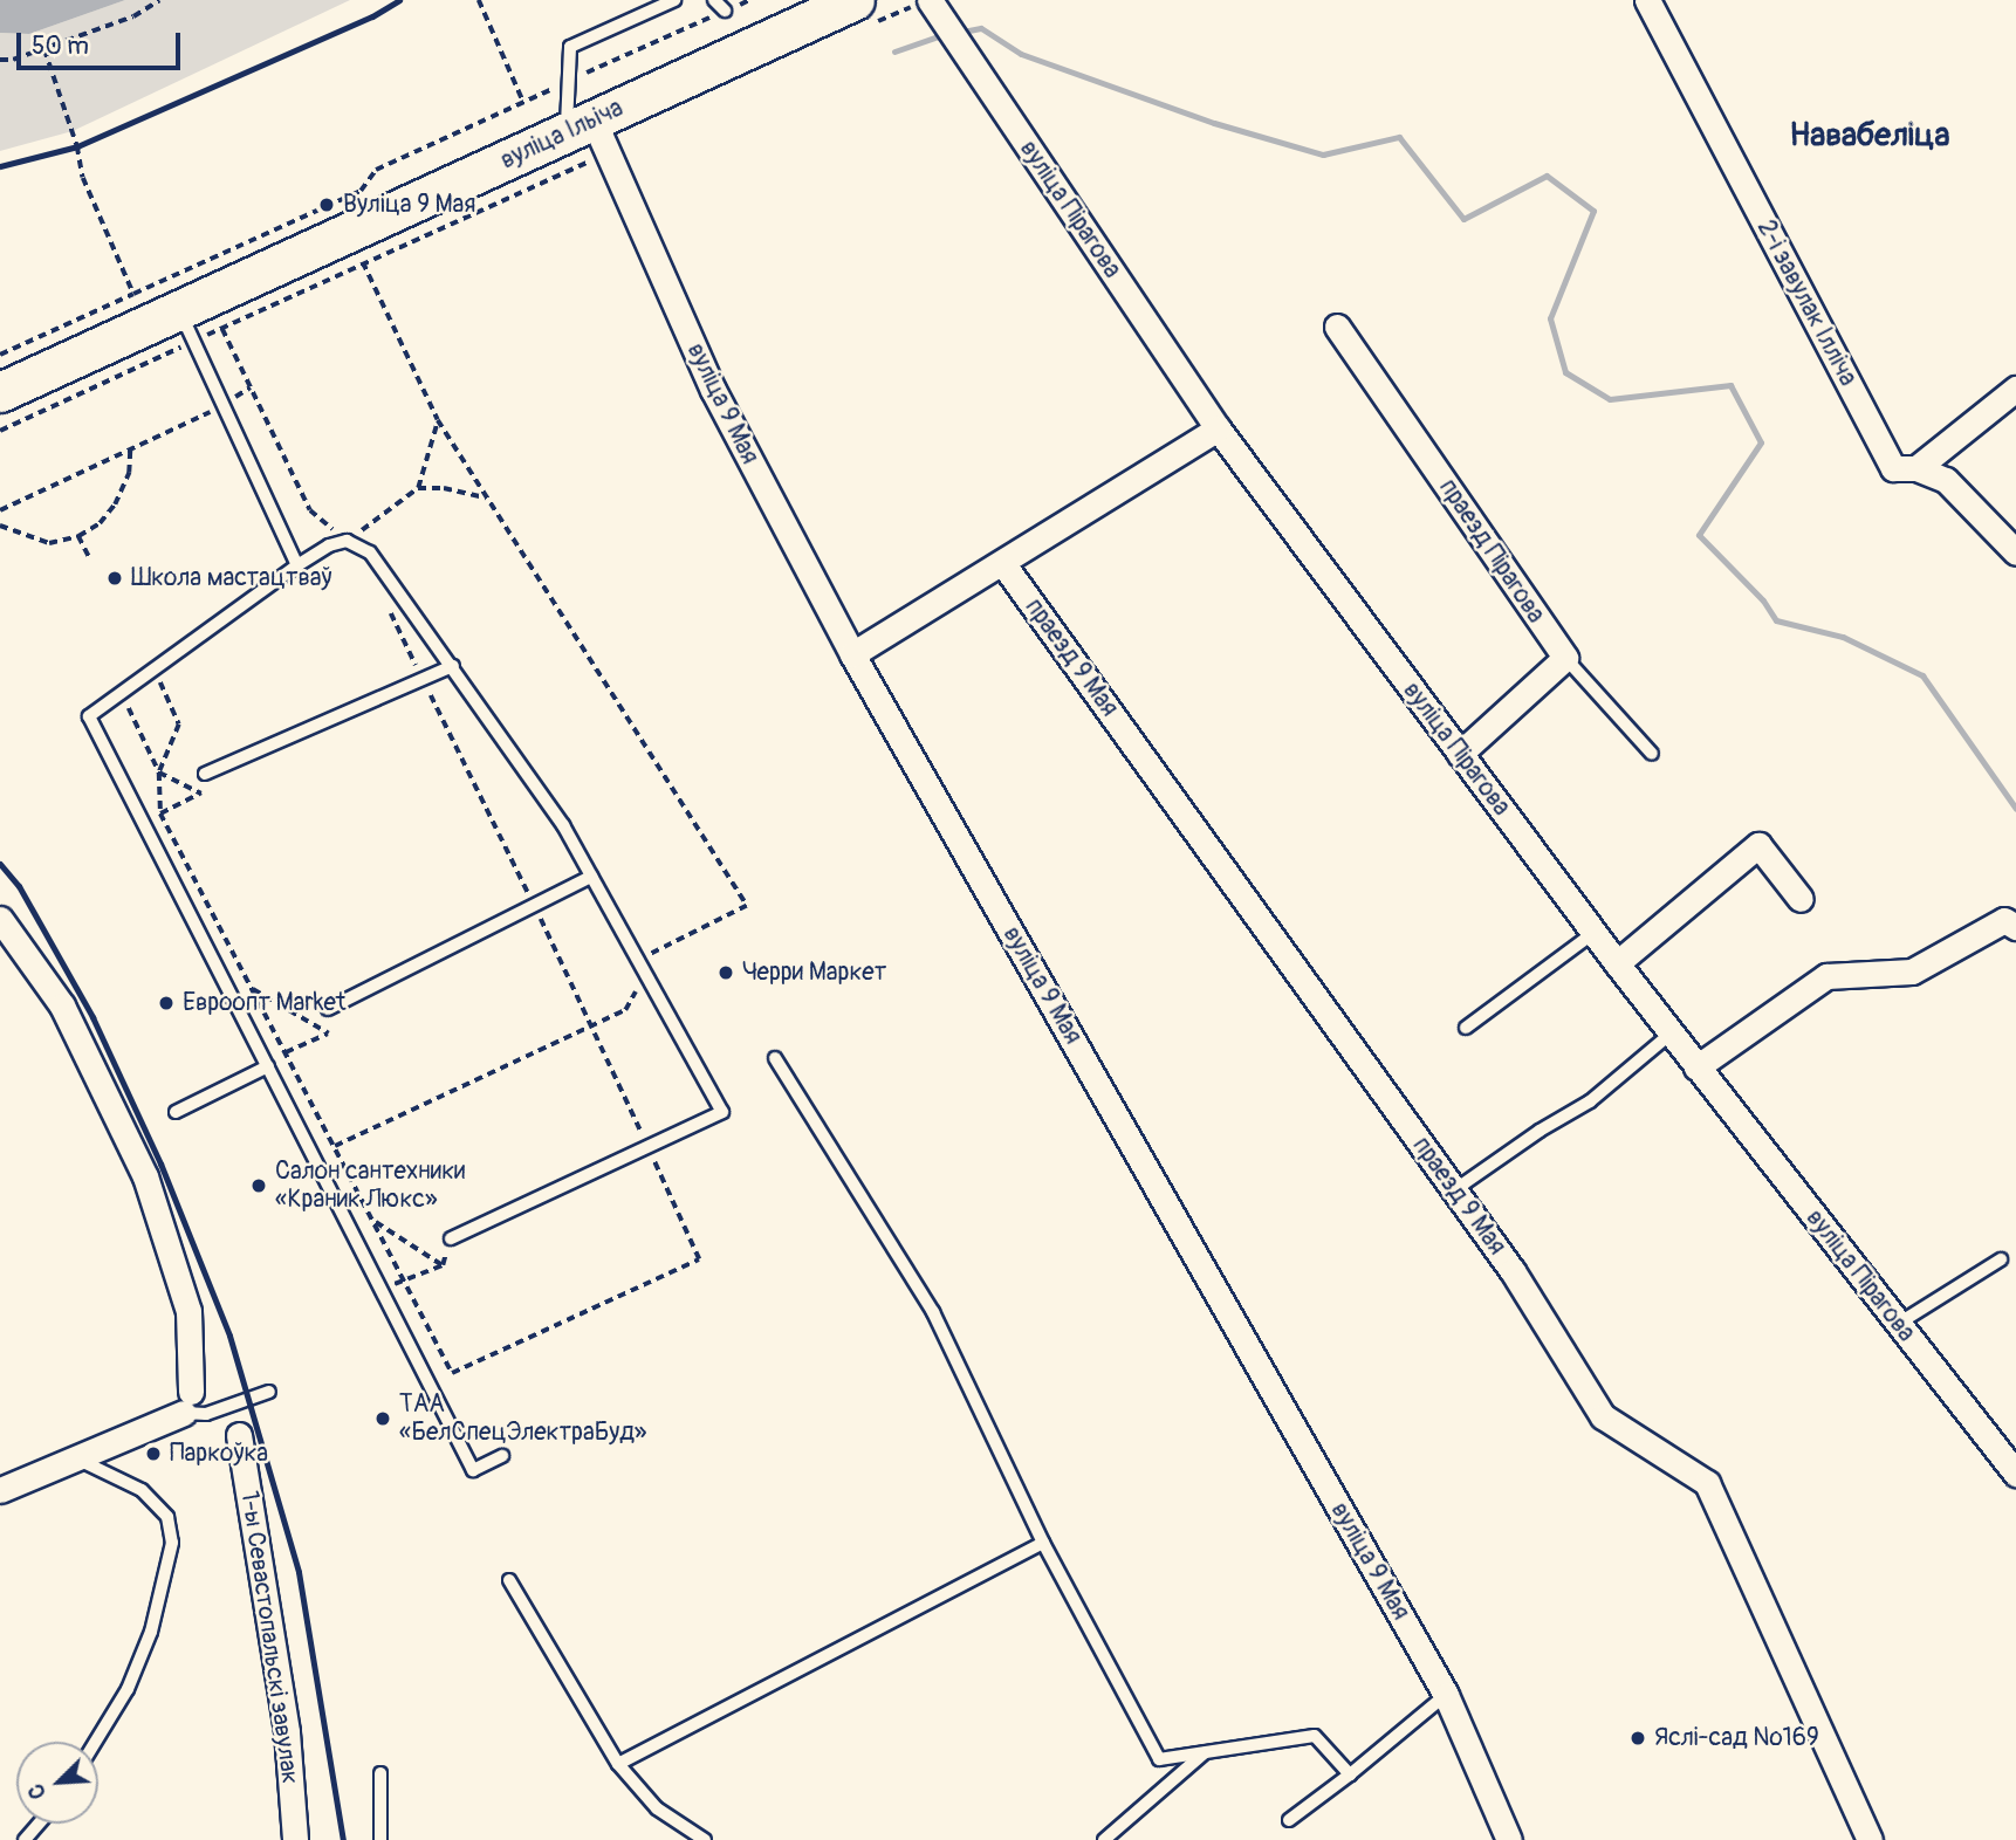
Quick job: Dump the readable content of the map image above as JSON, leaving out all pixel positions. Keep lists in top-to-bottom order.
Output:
{
  "streets": {
    "main road": ["вуліца Ільіча"],
    "street": [
      "вуліца Пірагова",
      "2-і завулак Ілліча",
      "вуліца 9 Мая",
      "праезд Пірагова",
      "праезд 9 Мая",
      "1-ы Севастопальскі завулак"
    ]
  },
  "crossings": [
    ["вуліца Ільіча", "вуліца 9 Мая"]
  ],
  "districts": ["Навабеліца"],
  "places": [
    "Вуліца 9 Мая",
    "Школа мастацтваў",
    "Черри Маркет",
    "Евроопт Market",
    "Салон сантехники «Краник Люкс»",
    "ТАА «БелСпецЭлектраБуд»",
    "Паркоўка",
    "Яслі-сад №169"
  ],
  "scale_bar": "50 m",
  "north": "bottom left"
}
